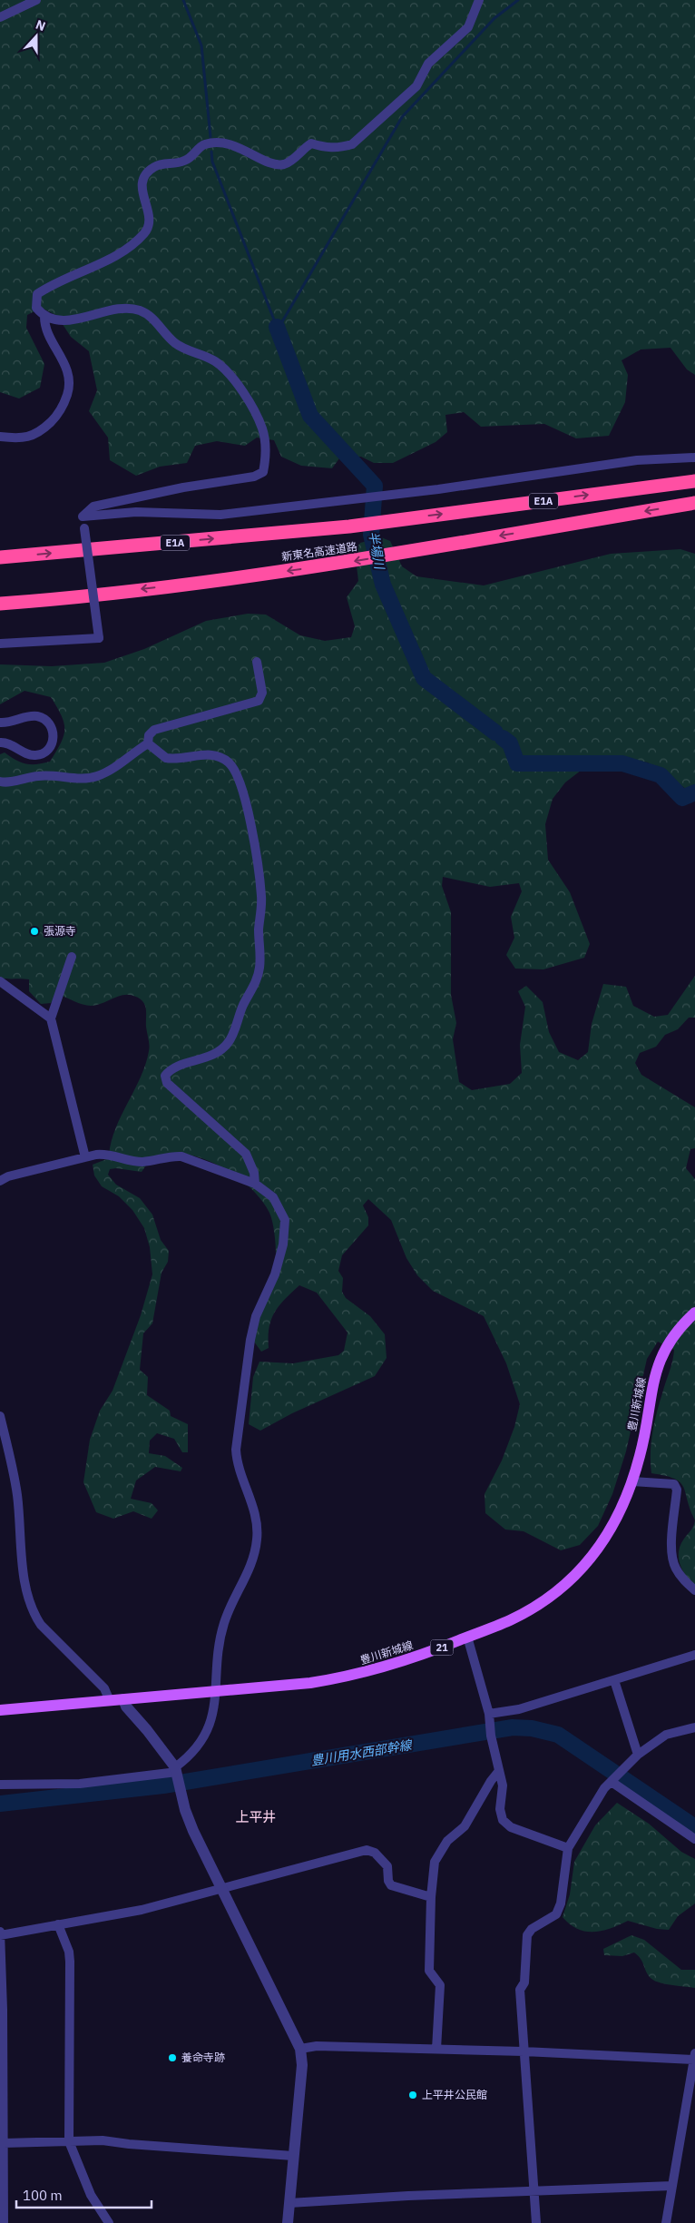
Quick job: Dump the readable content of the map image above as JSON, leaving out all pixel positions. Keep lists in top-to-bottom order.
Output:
{
  "streets": {
    "highway": ["E1A", "新東名高速道路"],
    "main road": ["豊川新城線", "21"]
  },
  "districts": ["上平井"],
  "water": ["半場川", "豊川用水西部幹線"],
  "places": ["張源寺", "養命寺跡", "上平井公民館"],
  "scale_bar": "100 m",
  "north": "top"
}
